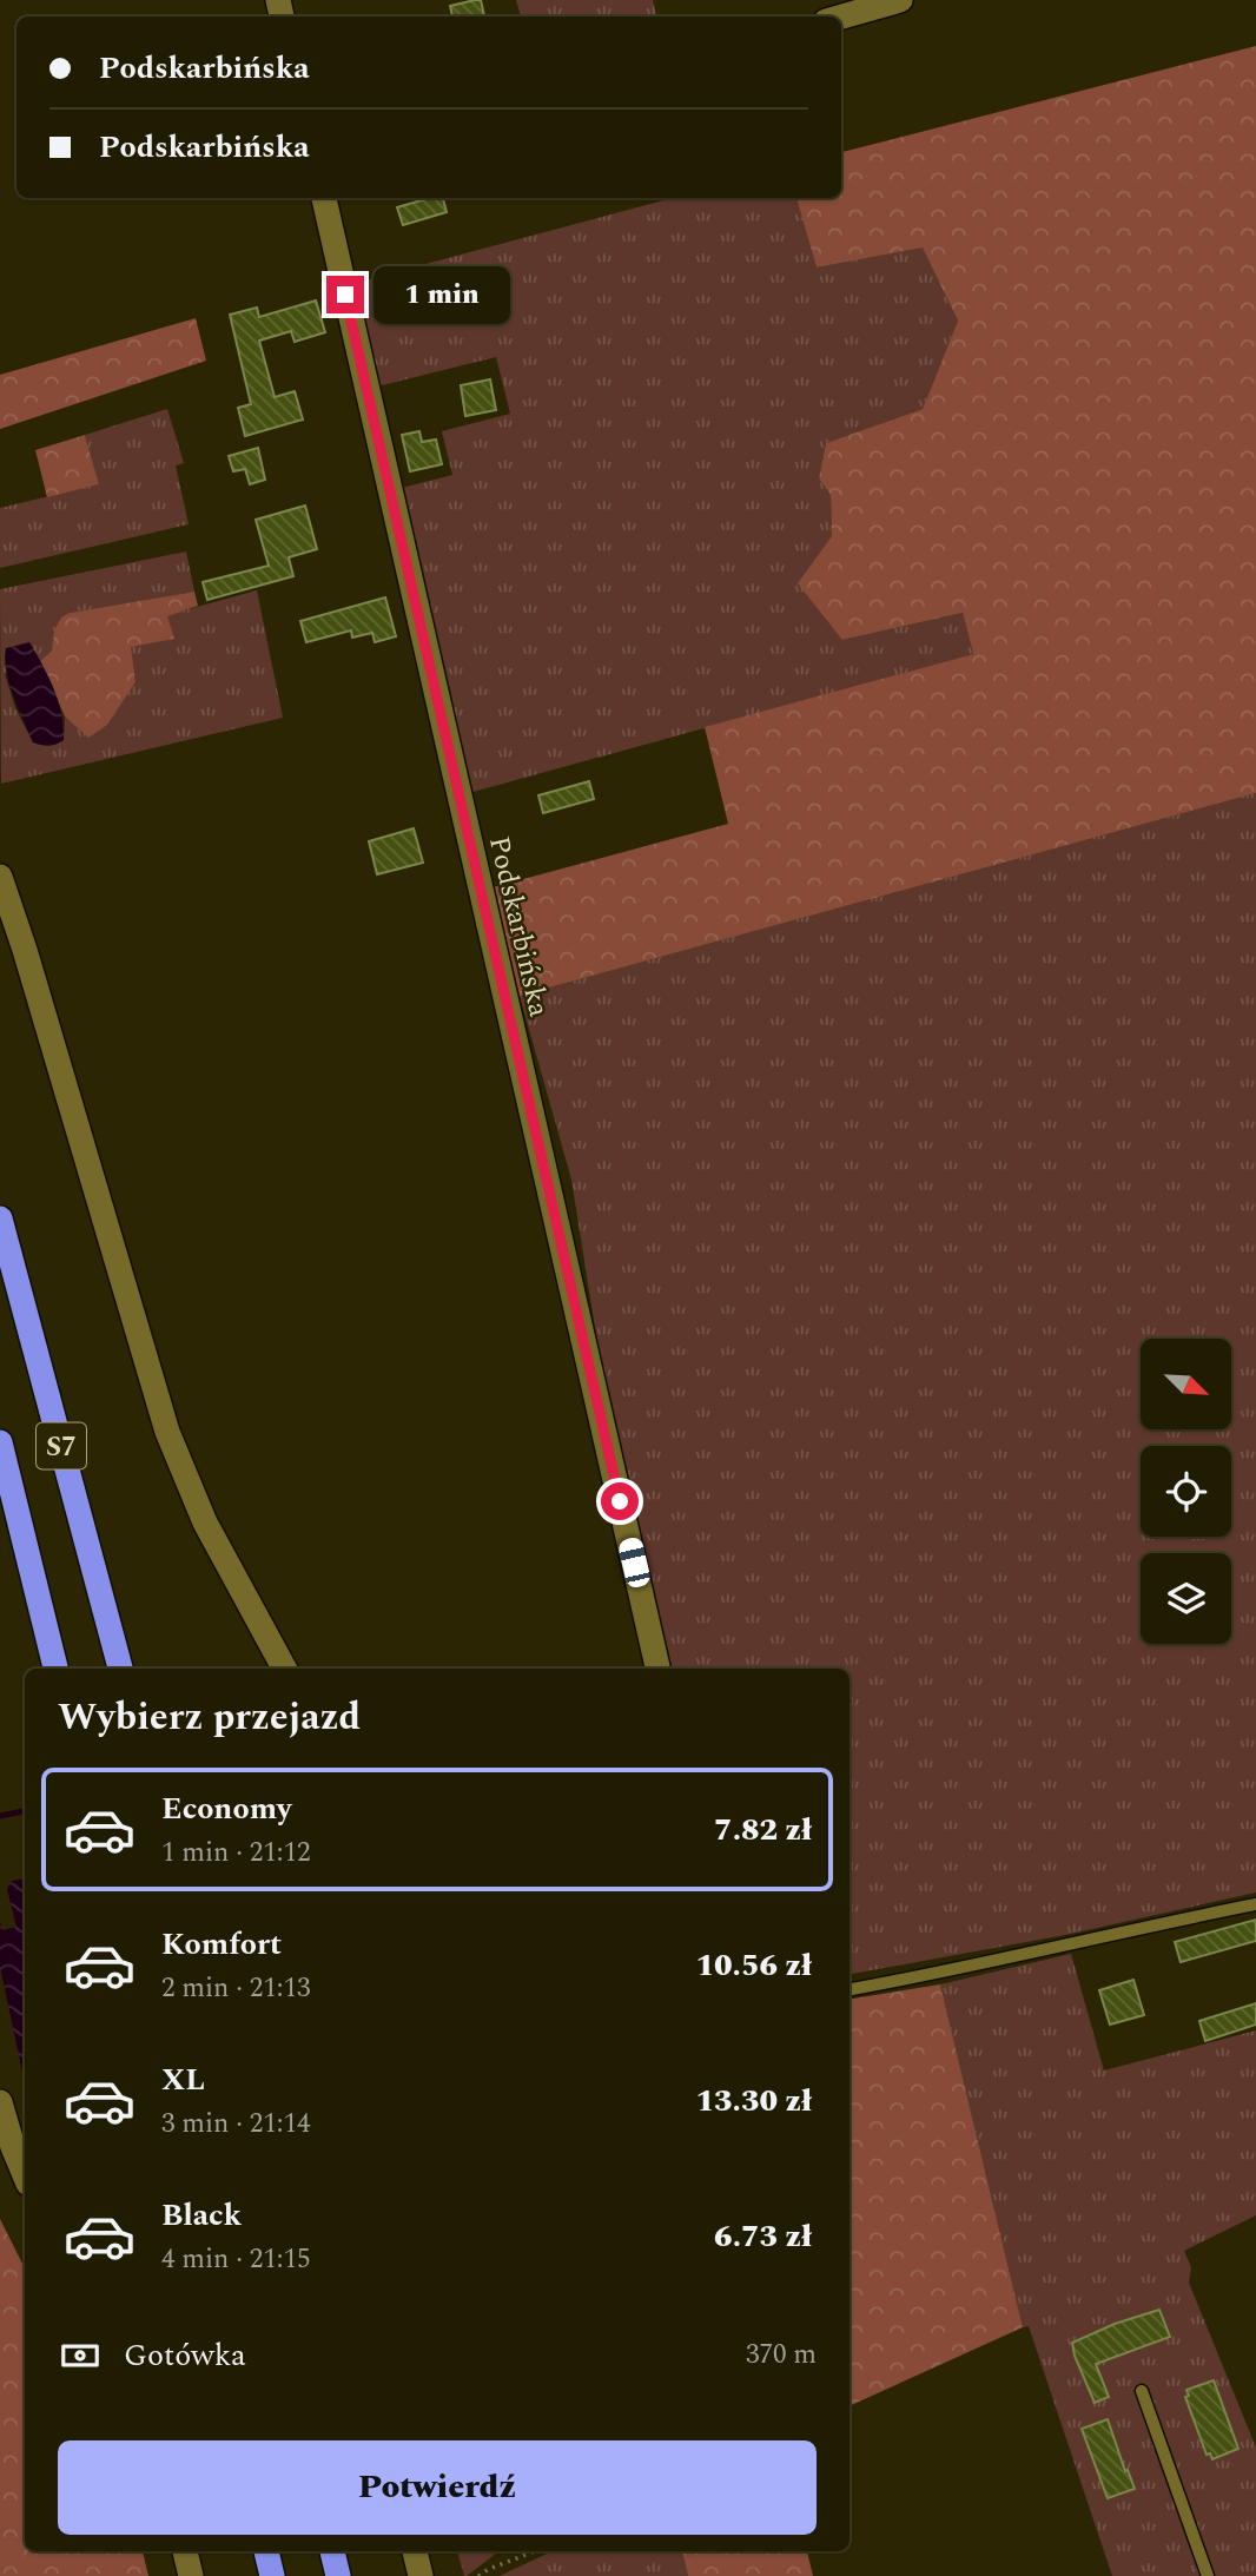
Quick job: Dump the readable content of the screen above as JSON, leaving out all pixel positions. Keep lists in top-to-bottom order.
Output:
{
  "streets": {
    "highway": ["S7"],
    "street": ["Podskarbińska"]
  },
  "north": "bottom right",
  "page": {
    "banner": ["Podskarbińska", "Podskarbińska"],
    "bubble": "1 min",
    "heading": "Wybierz przejazd",
    "list": [
      {
        "name": "Economy",
        "note": "1 min · 21:12",
        "value": "7.82 zł"
      },
      {
        "name": "Komfort",
        "note": "2 min · 21:13",
        "value": "10.56 zł"
      },
      {
        "name": "XL",
        "note": "3 min · 21:14",
        "value": "13.30 zł"
      },
      {
        "name": "Black",
        "note": "4 min · 21:15",
        "value": "6.73 zł"
      }
    ],
    "pay": ["Gotówka", "370 m"],
    "buttons": "Potwierdź"
  }
}
